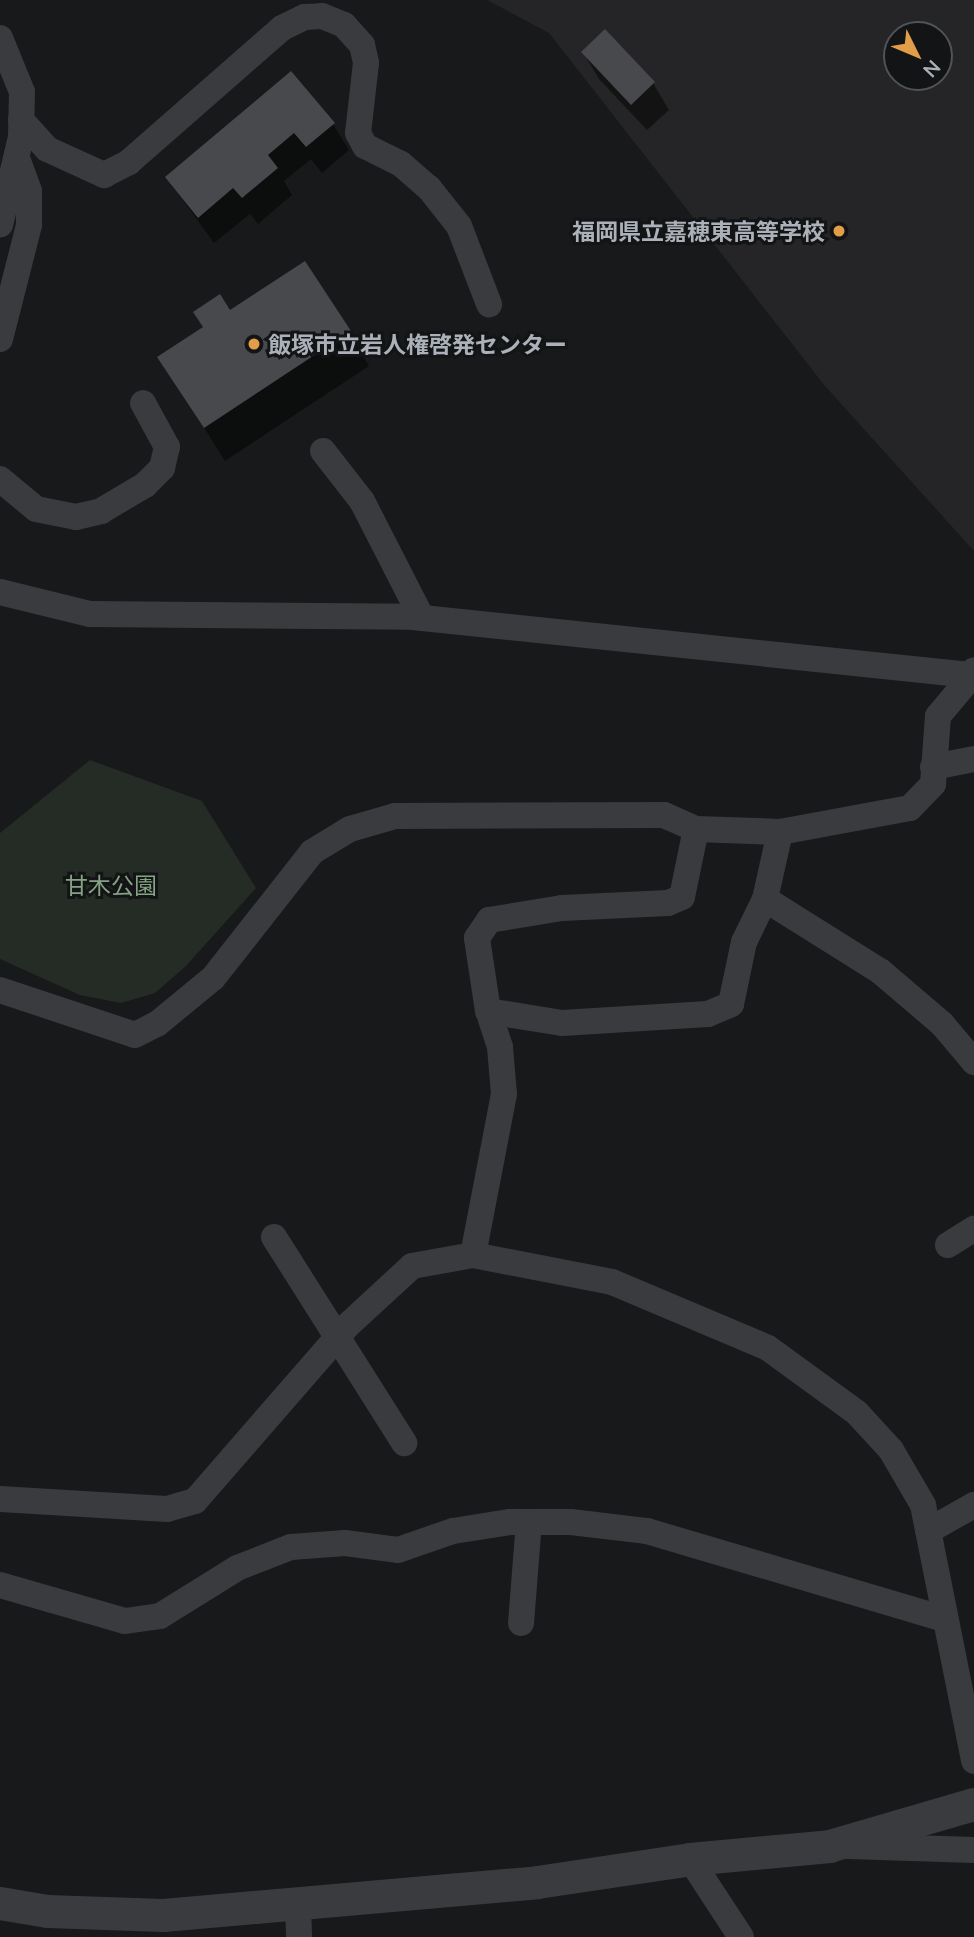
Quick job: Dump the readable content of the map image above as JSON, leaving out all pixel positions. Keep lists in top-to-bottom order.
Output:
{
  "parks": ["甘木公園"],
  "places": ["福岡県立嘉穂東高等学校", "飯塚市立岩人権啓発センター"],
  "north": "bottom right"
}
